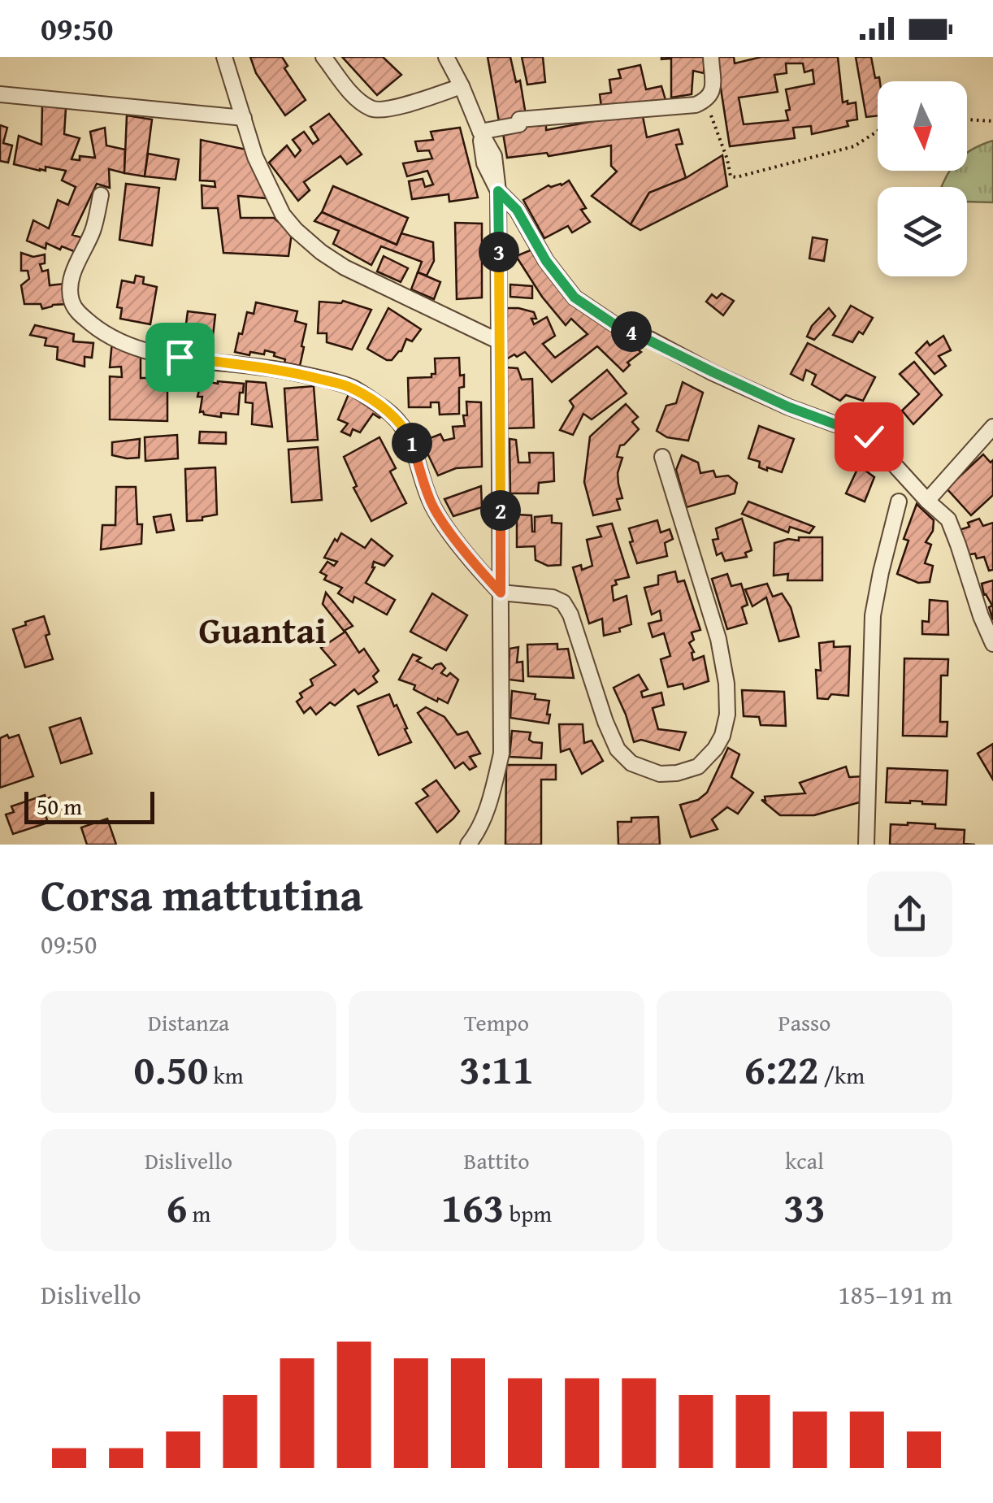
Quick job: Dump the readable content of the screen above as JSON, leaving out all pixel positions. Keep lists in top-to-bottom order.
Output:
{
  "districts": ["Guantai"],
  "scale_bar": "50 m",
  "north": "bottom",
  "page": {
    "status": "09:50",
    "pins": [
      "3",
      "4",
      "1",
      "2"
    ],
    "scale": "50 m",
    "heading": ["Corsa mattutina", "09:50"],
    "stats": [
      ["Distanza", "0.50 km"],
      ["Tempo", "3:11"],
      ["Passo", "6:22 /km"],
      ["Dislivello", "6 m"],
      ["Battito", "163 bpm"],
      ["kcal", "33"]
    ],
    "chart": ["Dislivello", "185–191 m"]
  }
}
